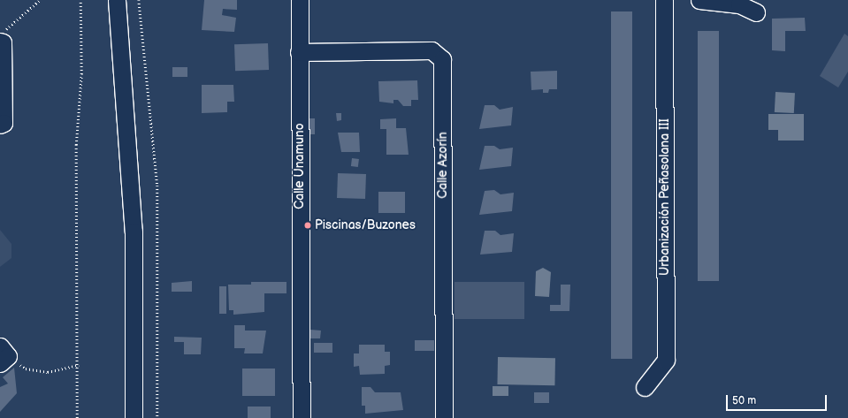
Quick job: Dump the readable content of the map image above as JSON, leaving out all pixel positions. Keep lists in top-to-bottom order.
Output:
{
  "streets": {
    "street": ["Calle Azorín", "Calle Unamuno", "Urbanización Peñasolana III"]
  },
  "crossings": [
    ["Calle Azorín", "Calle Unamuno"]
  ],
  "places": ["Piscinas/Buzones"],
  "scale_bar": "50 m"
}
